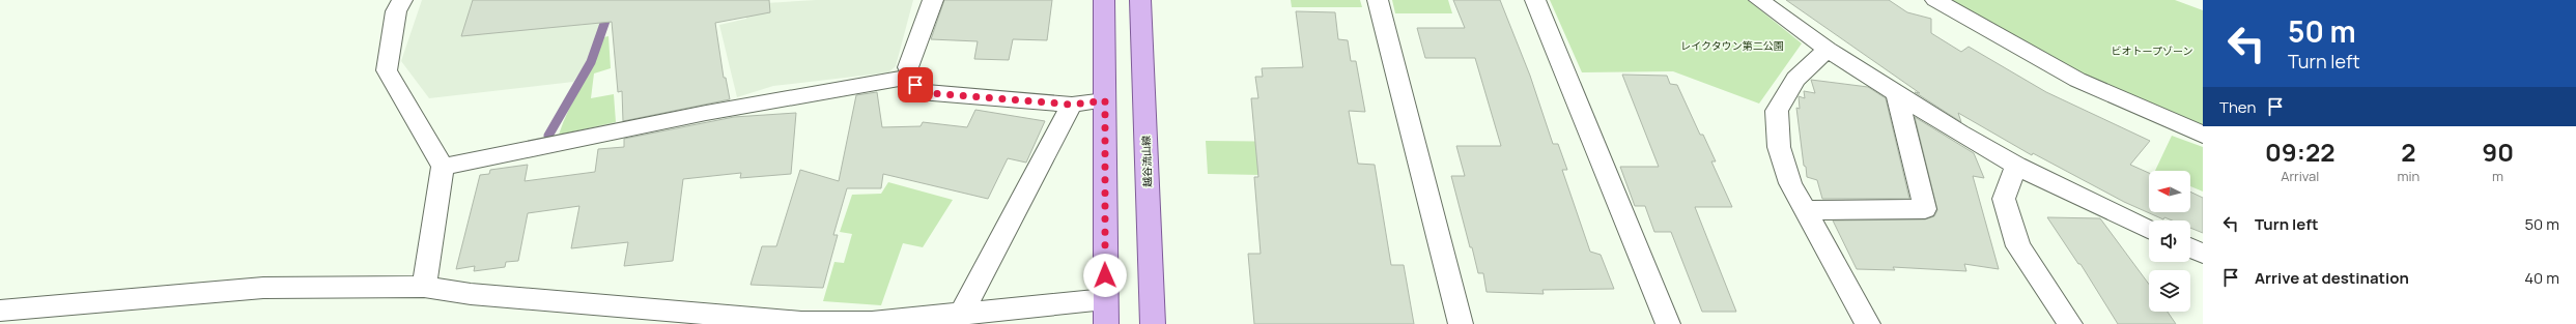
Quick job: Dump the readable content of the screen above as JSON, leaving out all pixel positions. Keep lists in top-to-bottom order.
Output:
{
  "streets": {
    "main road": ["越谷流山線"]
  },
  "parks": ["レイクタウン第二公園", "ビオトープゾーン"],
  "north": "left",
  "page": {
    "turn": ["50 m", "Turn left"],
    "then": "Then",
    "eta": [
      "09:22",
      "Arrival",
      "2",
      "min",
      "90",
      "m"
    ],
    "list": [
      {
        "name": "Turn left",
        "value": "50 m"
      },
      {
        "name": "Arrive at destination",
        "value": "40 m"
      }
    ]
  }
}
